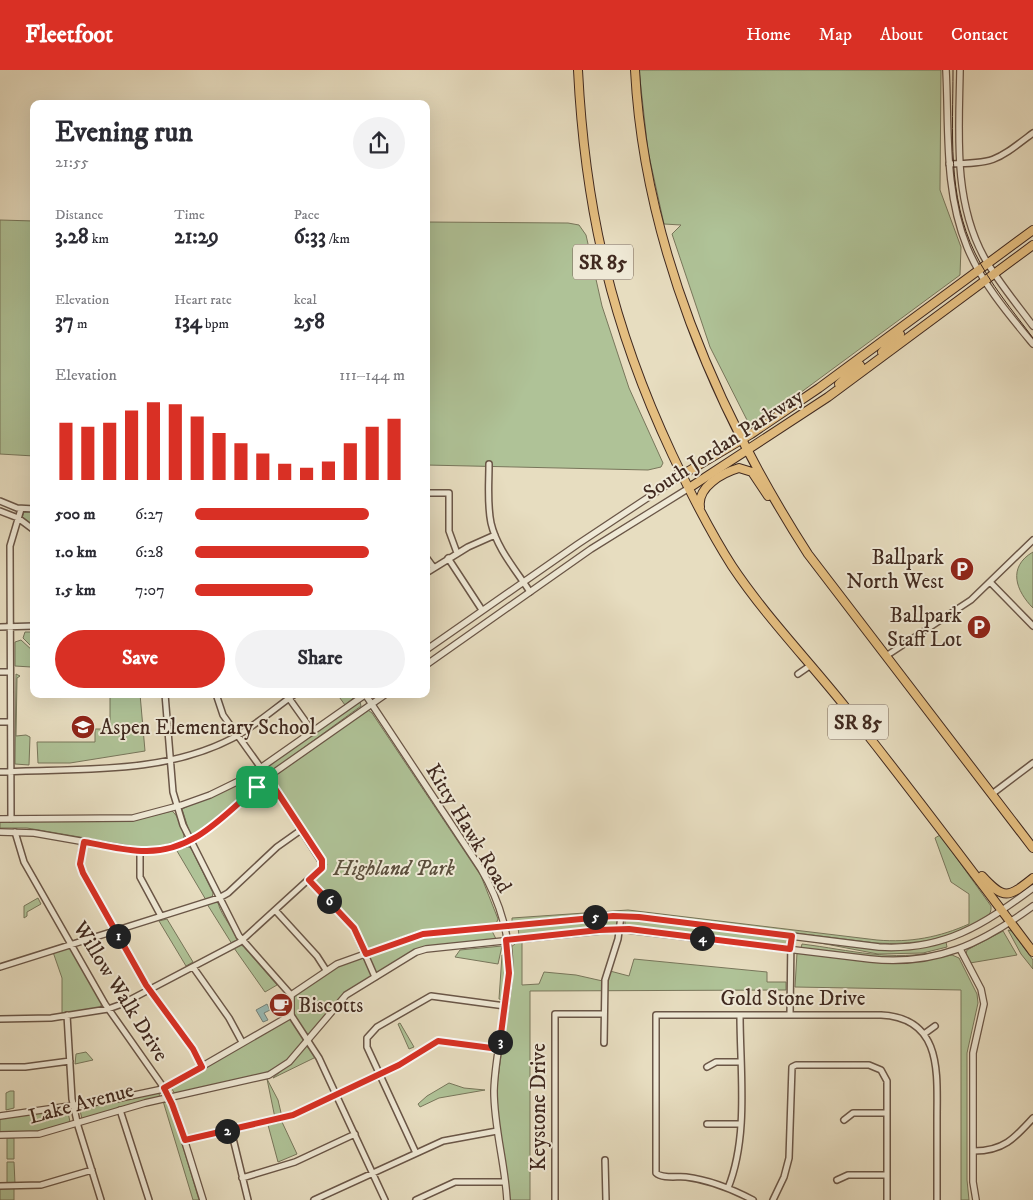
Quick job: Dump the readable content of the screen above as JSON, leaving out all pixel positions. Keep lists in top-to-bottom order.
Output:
{
  "streets": {
    "main road": ["SR 85", "South Jordan Parkway"],
    "street": [
      "Kitty Hawk Road",
      "Willow Walk Drive",
      "Gold Stone Drive",
      "Lake Avenue",
      "Keystone Drive"
    ]
  },
  "crossings": [
    ["SR 85", "South Jordan Parkway"],
    ["SR 85", "Lake Avenue"],
    ["Kitty Hawk Road", "Lake Avenue"],
    ["Willow Walk Drive", "Lake Avenue"]
  ],
  "parks": ["Highland Park"],
  "places": {
    "parking": ["Ballpark North West", "Ballpark Staff Lot"],
    "school or university": ["Aspen Elementary School"],
    "cafe": ["Biscotts"]
  },
  "page": {
    "header": "Fleetfoot",
    "nav": [
      "Home",
      "Map",
      "About",
      "Contact"
    ],
    "heading": ["Evening run", "21:55"],
    "stats": [
      ["Distance", "3.28 km"],
      ["Time", "21:29"],
      ["Pace", "6:33 /km"],
      ["Elevation", "37 m"],
      ["Heart rate", "134 bpm"],
      ["kcal", "258"]
    ],
    "chart": ["Elevation", "111–144 m"],
    "list": [
      {
        "name": "500 m",
        "note": "6:27"
      },
      {
        "name": "1.0 km",
        "note": "6:28"
      },
      {
        "name": "1.5 km",
        "note": "7:07"
      }
    ],
    "buttons": ["Save", "Share"],
    "pins": [
      "6",
      "5",
      "1",
      "4",
      "3",
      "2"
    ]
  }
}
